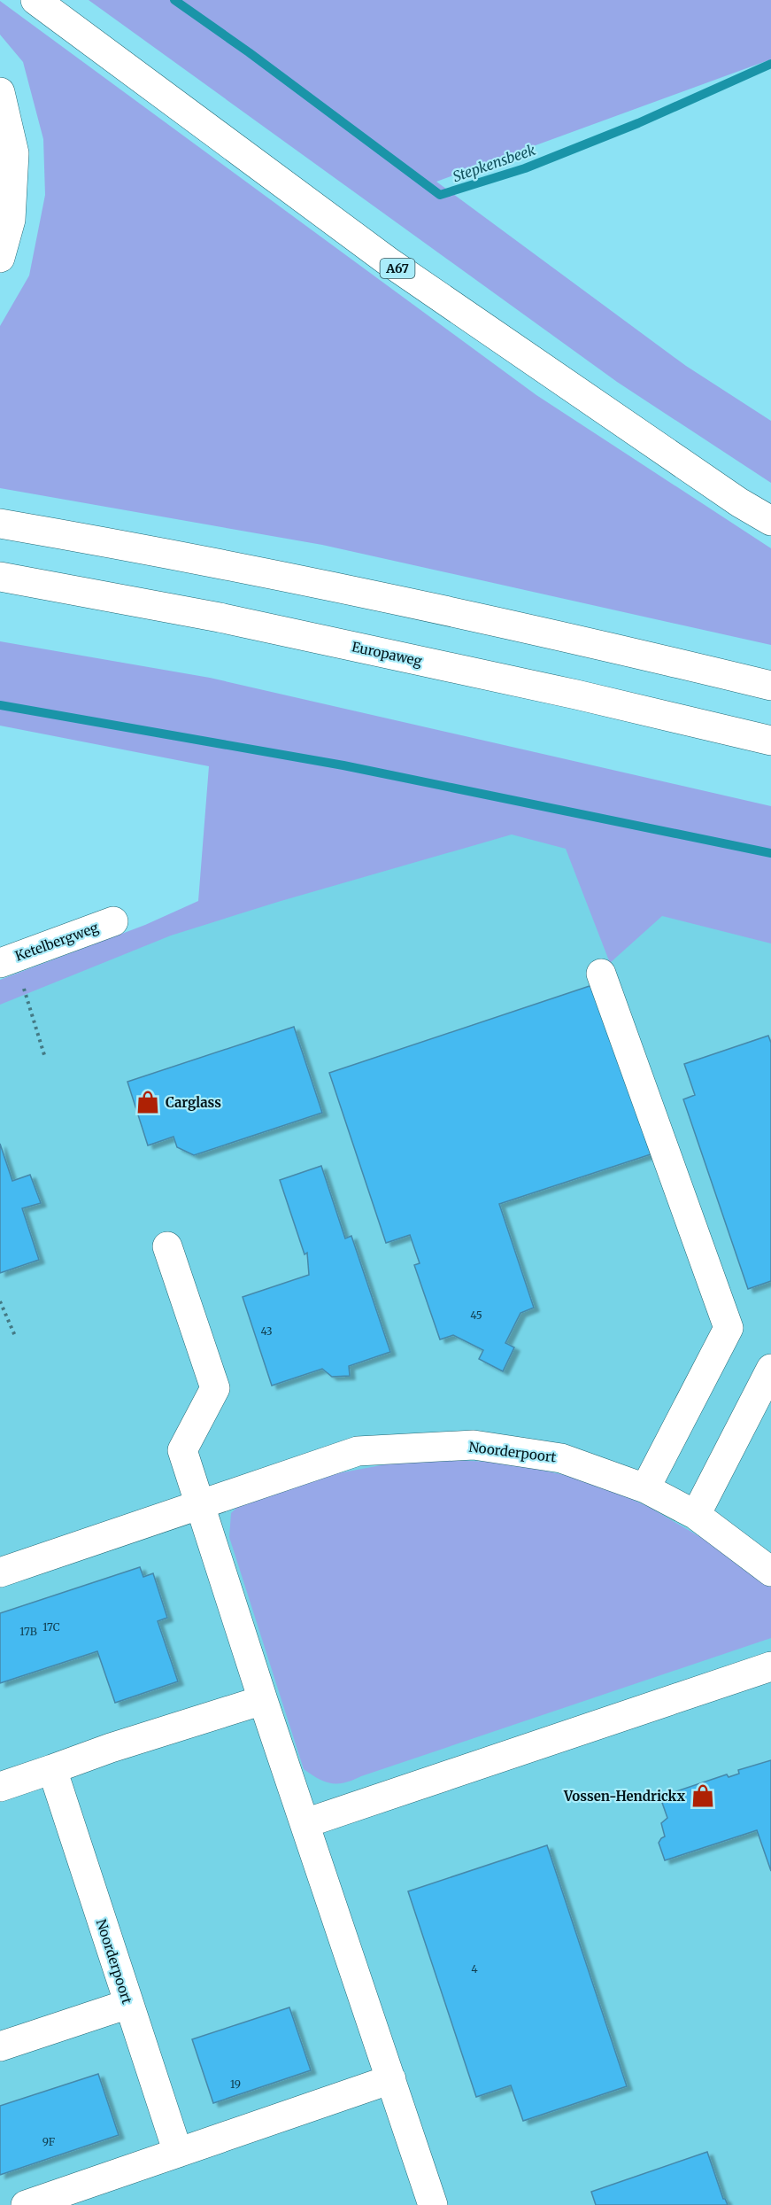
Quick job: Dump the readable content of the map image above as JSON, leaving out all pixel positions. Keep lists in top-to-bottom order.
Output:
{
  "streets": {
    "main road": [
      "A67",
      "Europaweg",
      "Ketelbergweg",
      "Noorderpoort"
    ]
  },
  "water": ["Stepkensbeek"],
  "places": {
    "shop": ["Carglass", "Vossen-Hendrickx"]
  },
  "house_numbers": [
    "45",
    "43",
    "17C",
    "17B",
    "4",
    "19",
    "9F"
  ]
}
